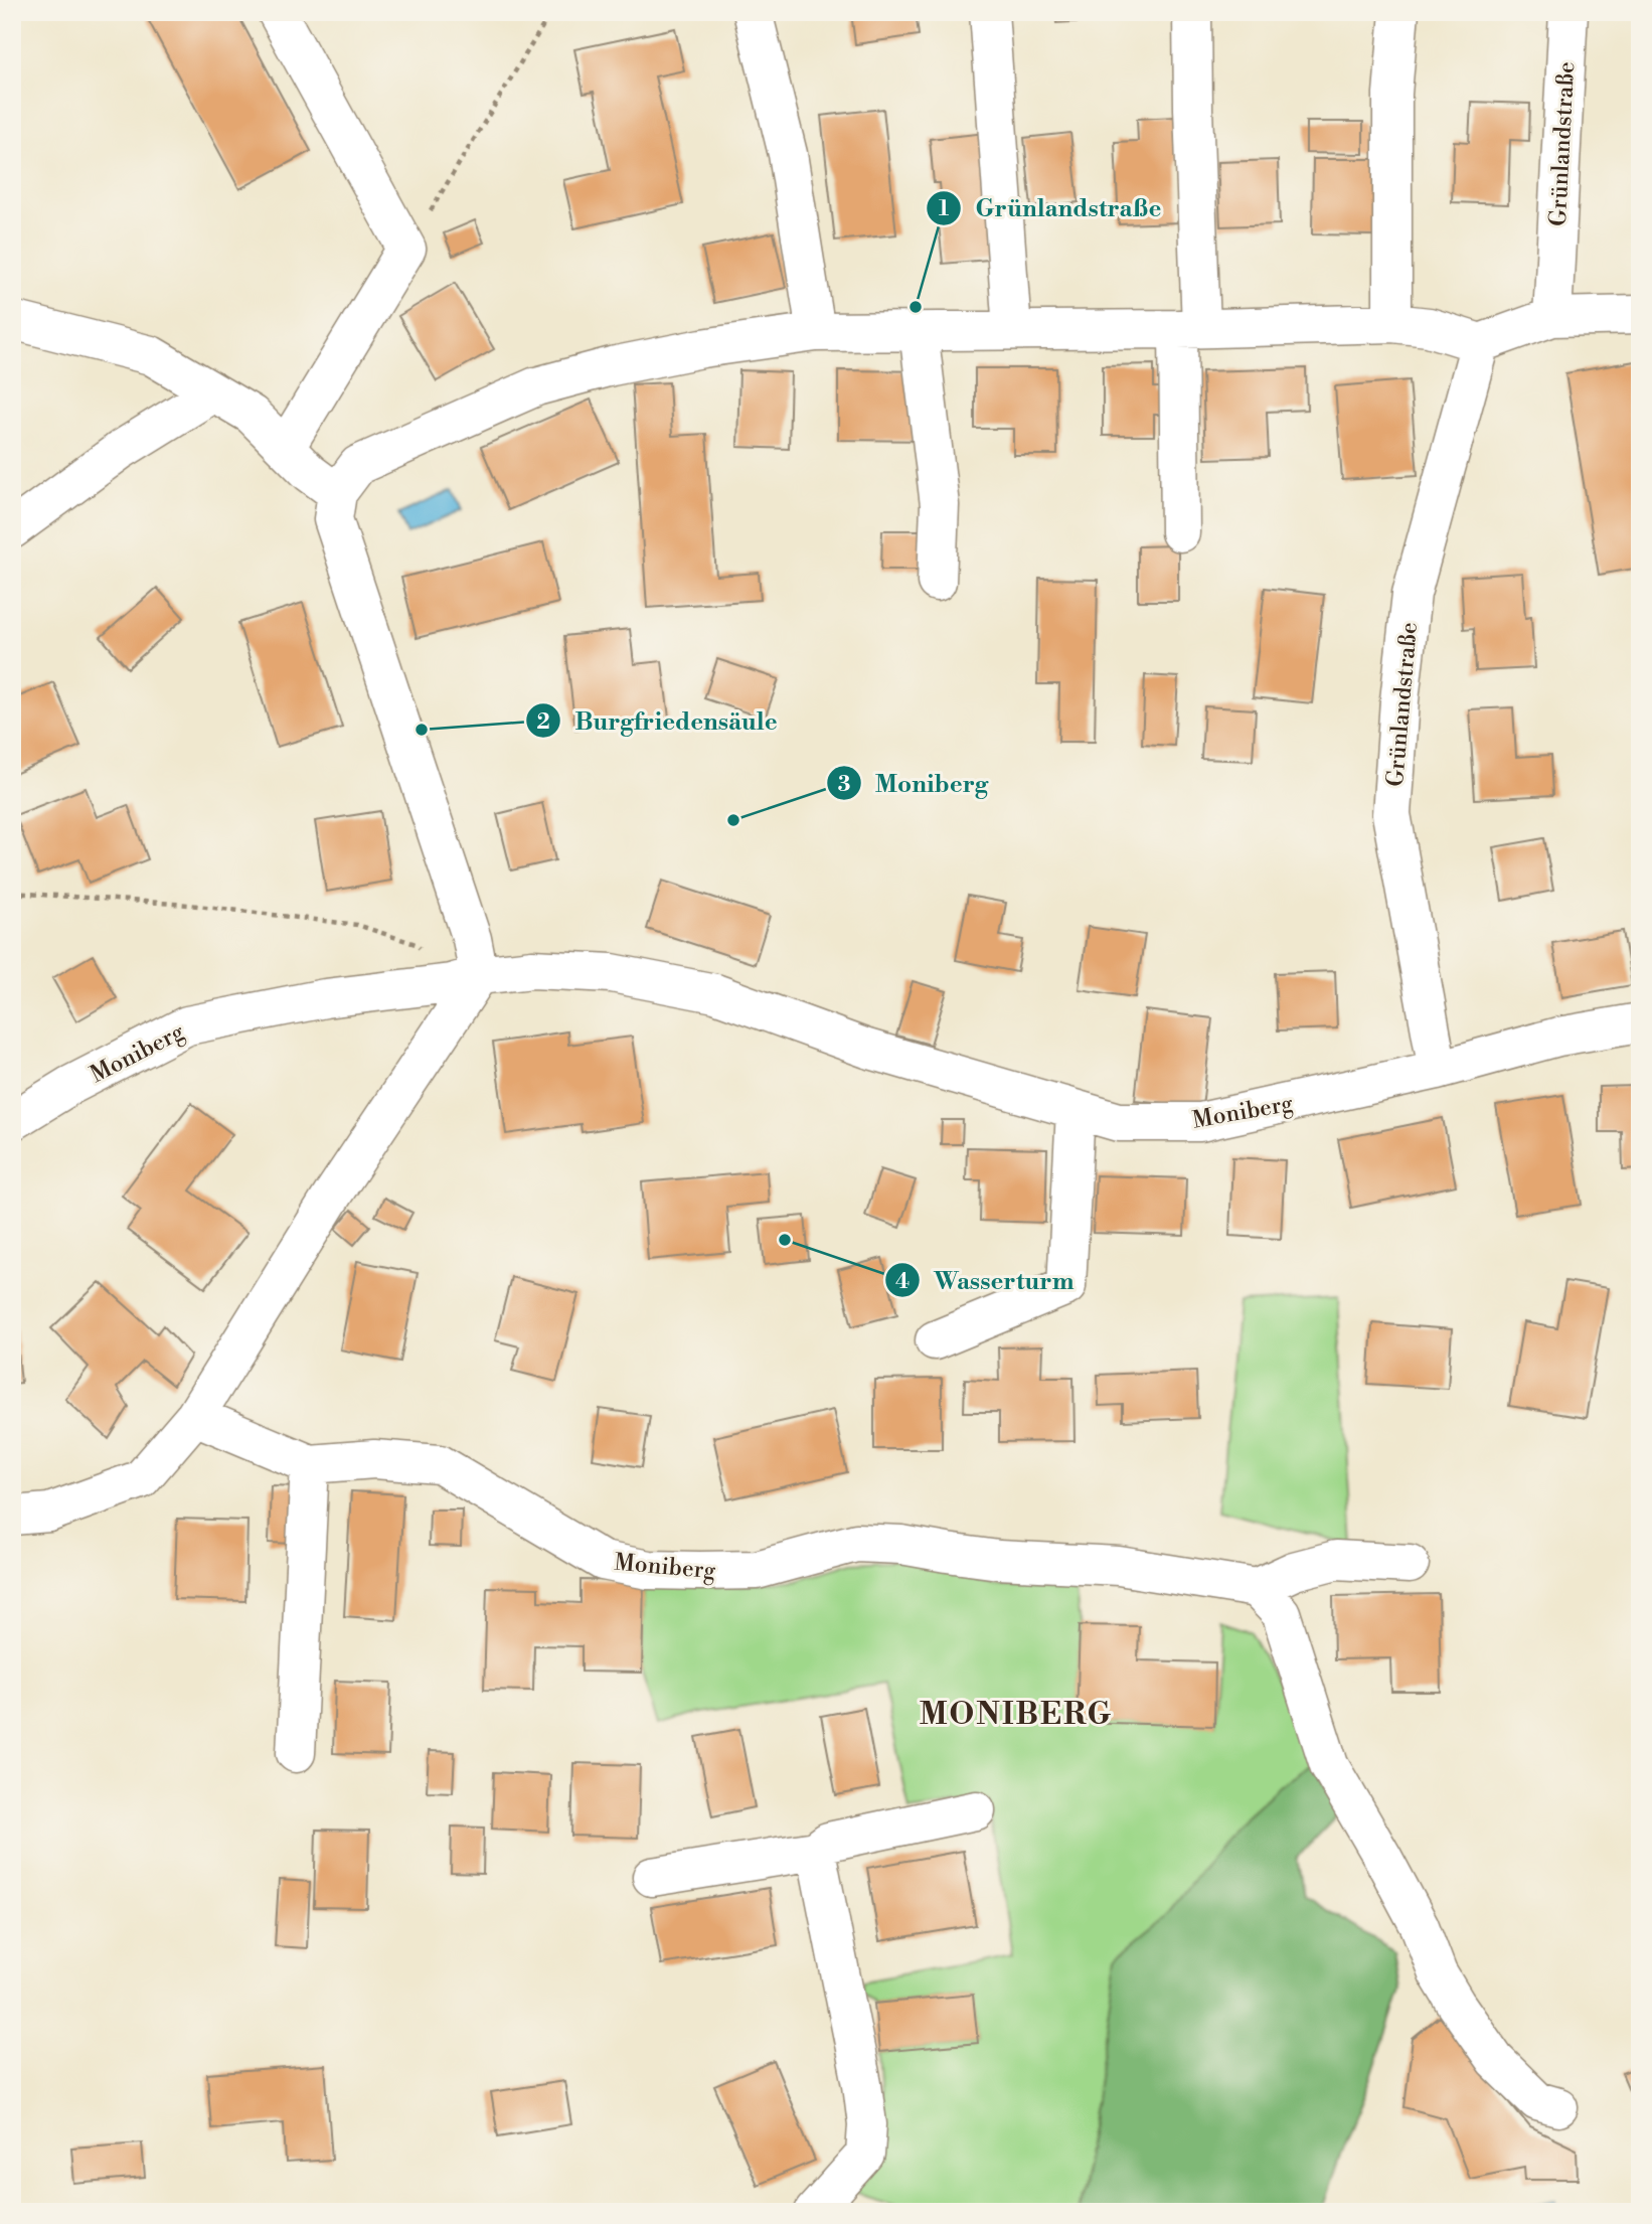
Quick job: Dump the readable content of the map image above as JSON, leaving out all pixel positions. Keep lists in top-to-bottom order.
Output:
{
  "streets": {
    "street": ["Grünlandstraße", "Moniberg"]
  },
  "crossings": [
    ["Grünlandstraße", "Moniberg"]
  ],
  "districts": ["MONIBERG"],
  "places": [
    "Grünlandstraße",
    "Burgfriedensäule",
    "Moniberg",
    "Wasserturm"
  ]
}
